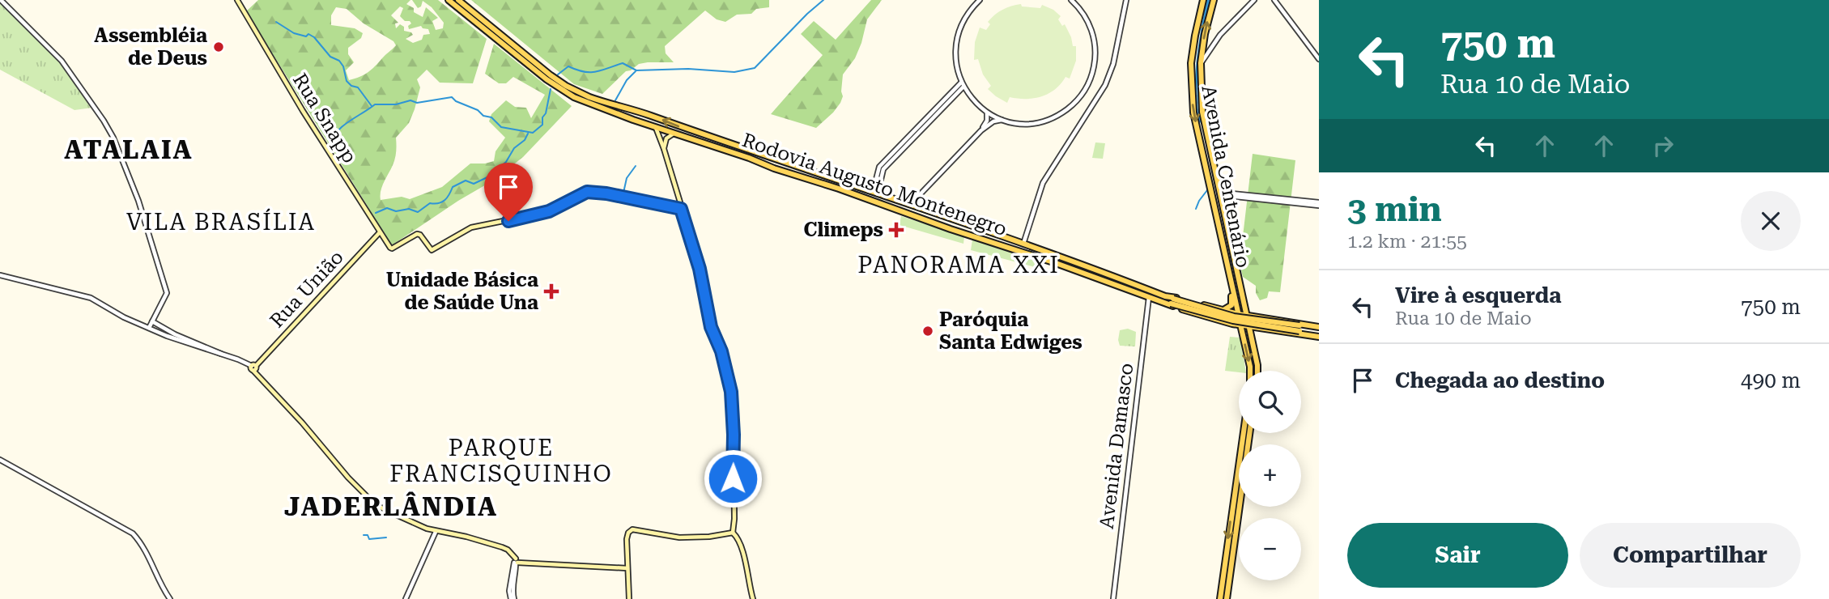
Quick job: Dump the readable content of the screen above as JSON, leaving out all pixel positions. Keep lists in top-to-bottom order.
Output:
{
  "streets": {
    "main road": [
      "Rua Snapp",
      "Avenida Centenário",
      "Rodovia Augusto Montenegro",
      "Rua União"
    ],
    "street": ["Avenida Damasco"]
  },
  "crossings": [
    ["Rua Snapp", "Rua União"],
    ["Avenida Centenário", "Rodovia Augusto Montenegro"],
    ["Rodovia Augusto Montenegro", "Avenida Damasco"]
  ],
  "districts": [
    "ATALAIA",
    "VILA BRASÍLIA",
    "PANORAMA XXI",
    "PARQUE FRANCISQUINHO",
    "JADERLÂNDIA"
  ],
  "places": {
    "other": ["Assembléia de Deus", "Paróquia Santa Edwiges"],
    "health": ["Climeps", "Unidade Básica de Saúde Una"]
  },
  "page": {
    "turn": ["750 m", "Rua 10 de Maio"],
    "heading": ["3 min", "1.2 km · 21:55"],
    "list": [
      {
        "name": "Vire à esquerda",
        "note": "Rua 10 de Maio",
        "value": "750 m"
      },
      {
        "name": "Chegada ao destino",
        "value": "490 m"
      }
    ],
    "map_buttons": ["+", "−"],
    "buttons": ["Sair", "Compartilhar"]
  }
}
